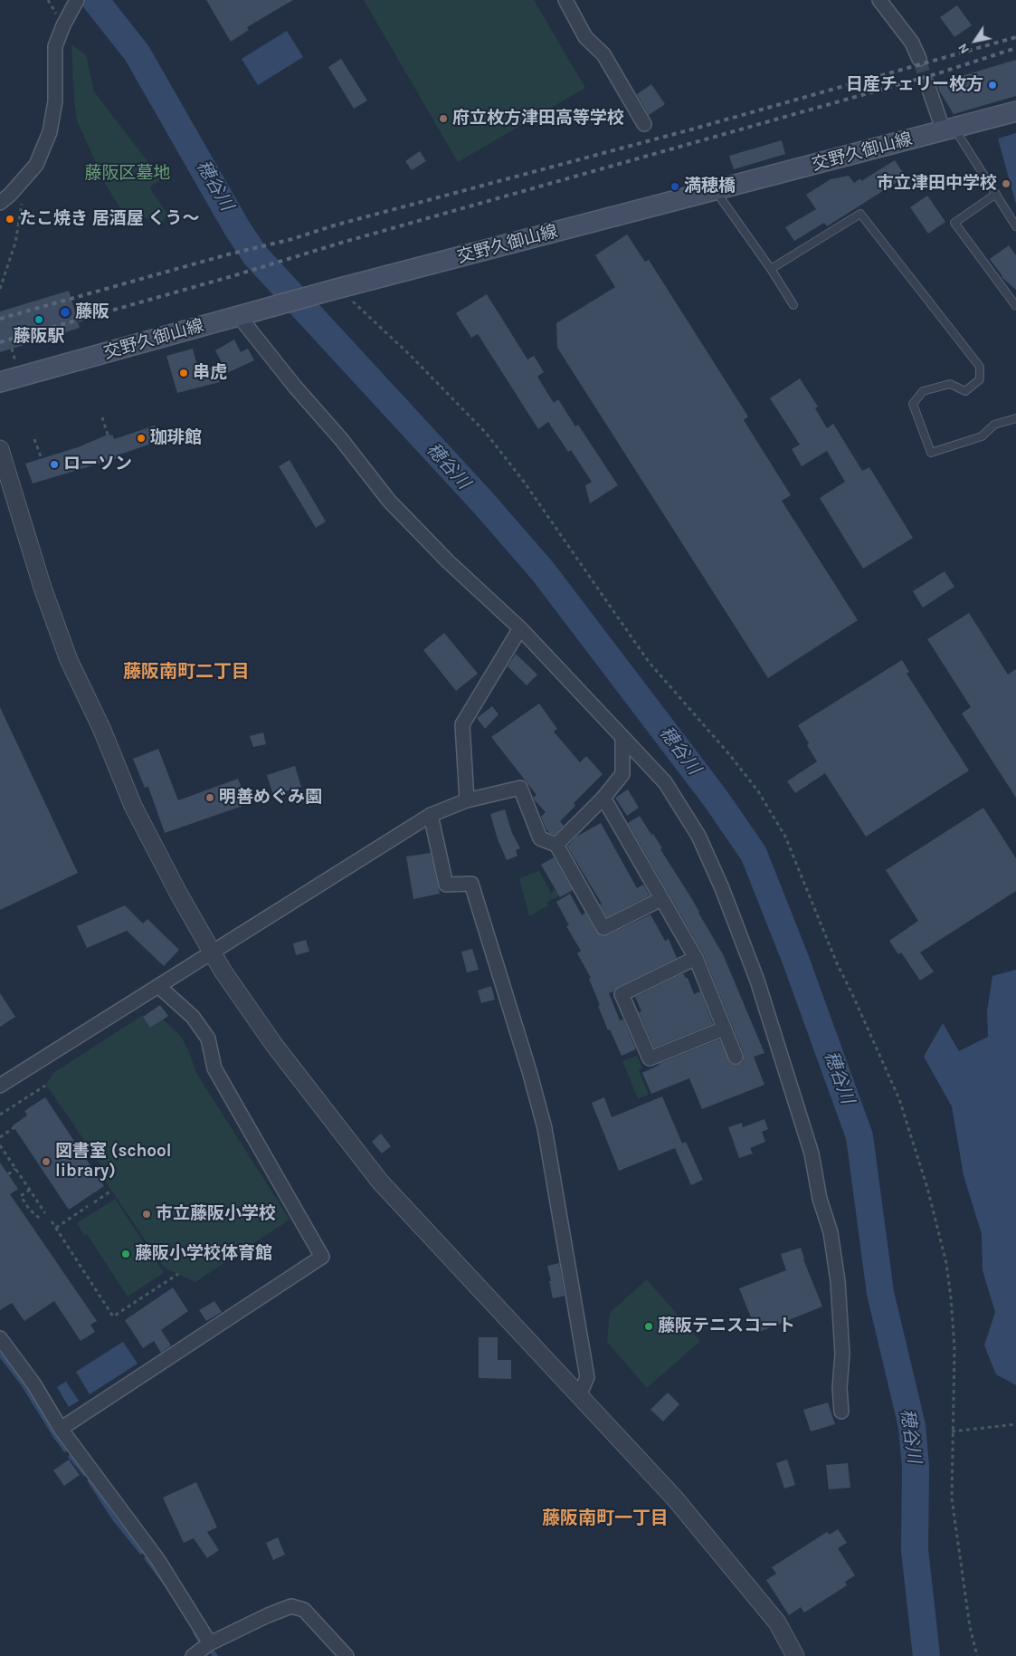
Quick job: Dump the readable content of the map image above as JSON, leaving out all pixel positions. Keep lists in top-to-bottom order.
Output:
{
  "streets": {
    "main road": ["交野久御山線"]
  },
  "districts": ["藤阪南町二丁目", "藤阪南町一丁目"],
  "water": ["穂谷川"],
  "parks": ["藤阪区墓地"],
  "places": [
    "日産チェリー枚方",
    "府立枚方津田高等学校",
    "市立津田中学校",
    "満穂橋",
    "たこ焼き 居酒屋 くう～",
    "藤阪",
    "藤阪駅",
    "串虎",
    "珈琲館",
    "ローソン",
    "明善めぐみ園",
    "図書室 (school library)",
    "市立藤阪小学校",
    "藤阪小学校体育館",
    "藤阪テニスコート"
  ],
  "north": "bottom left"
}
